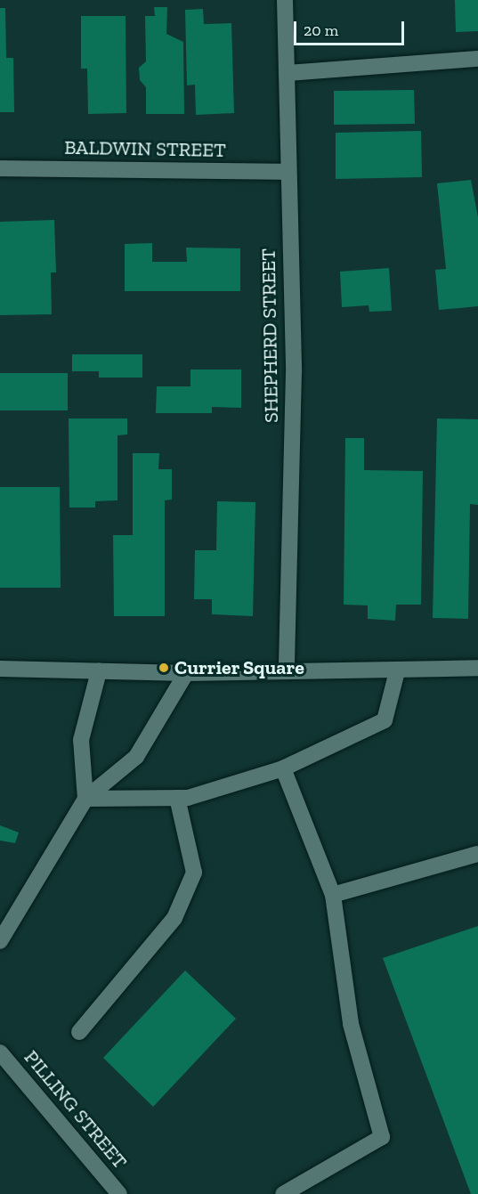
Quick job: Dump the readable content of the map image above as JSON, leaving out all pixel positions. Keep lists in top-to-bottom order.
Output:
{
  "streets": {
    "street": ["BALDWIN STREET", "SHEPHERD STREET", "PILLING STREET"]
  },
  "crossings": [
    ["BALDWIN STREET", "SHEPHERD STREET"]
  ],
  "places": ["Currier Square"],
  "scale_bar": "20 m"
}
